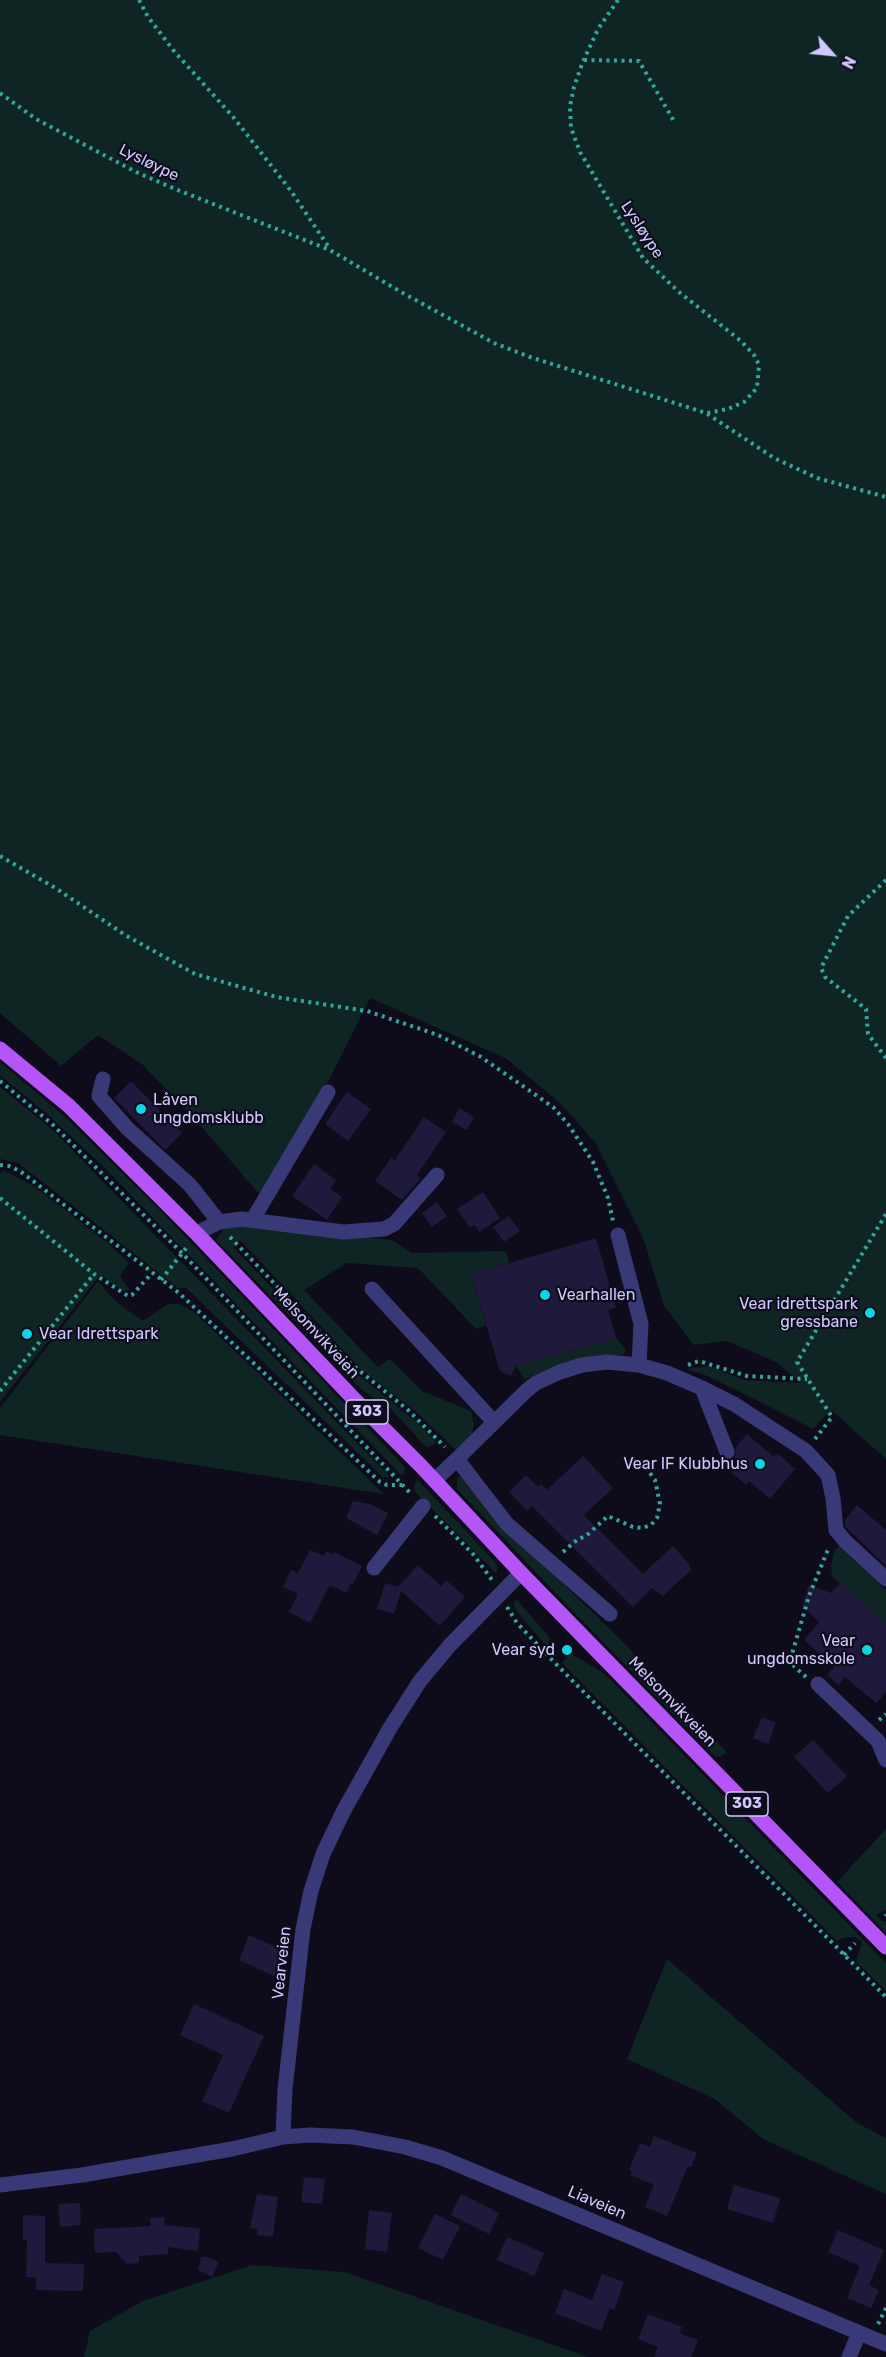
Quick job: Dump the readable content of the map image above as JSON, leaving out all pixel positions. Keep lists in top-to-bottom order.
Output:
{
  "streets": {
    "main road": ["Melsomvikveien", "303"],
    "street": ["Vearveien", "Liaveien"],
    "path": ["Lysløype"]
  },
  "crossings": [
    ["Melsomvikveien", "Vearveien"],
    ["Vearveien", "Liaveien"]
  ],
  "places": [
    "Låven ungdomsklubb",
    "Vearhallen",
    "Vear idrettspark gressbane",
    "Vear Idrettspark",
    "Vear IF Klubbhus",
    "Vear syd",
    "Vear ungdomsskole"
  ],
  "north": "bottom right"
}
